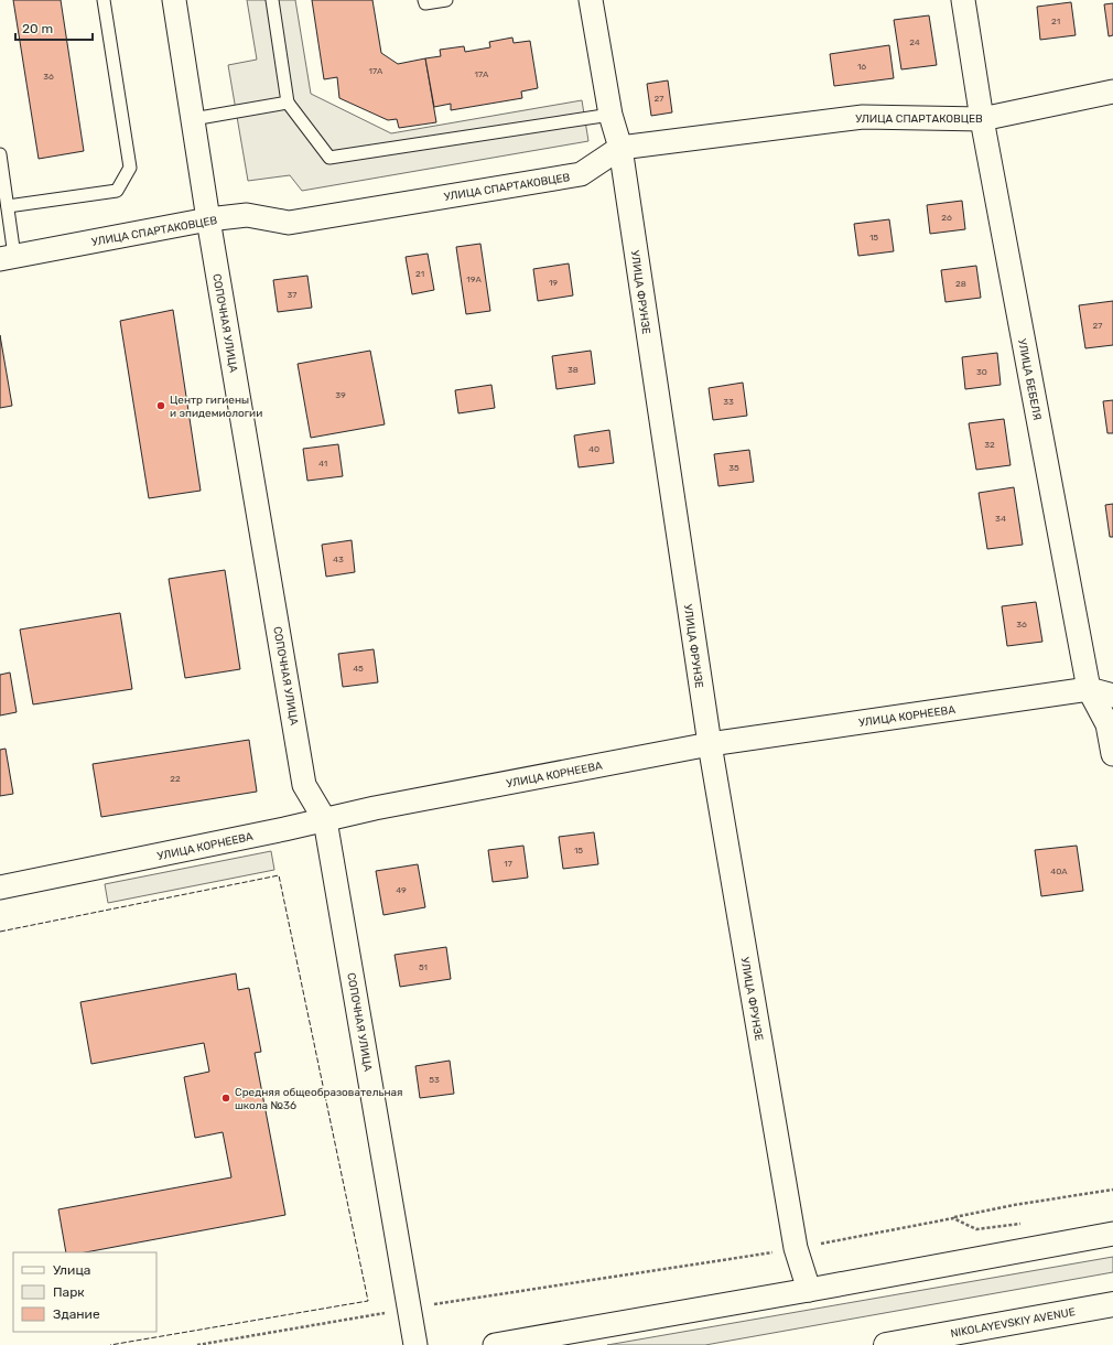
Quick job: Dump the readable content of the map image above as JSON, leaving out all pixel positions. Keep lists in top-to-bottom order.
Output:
{
  "streets": {
    "main road": ["NIKOLAYEVSKIY AVENUE"],
    "street": [
      "УЛИЦА СПАРТАКОВЦЕВ",
      "УЛИЦА ФРУНЗЕ",
      "СОПОЧНАЯ УЛИЦА",
      "УЛИЦА БЕБЕЛЯ",
      "УЛИЦА КОРНЕЕВА"
    ]
  },
  "crossings": [
    ["УЛИЦА СПАРТАКОВЦЕВ", "УЛИЦА ФРУНЗЕ"],
    ["УЛИЦА СПАРТАКОВЦЕВ", "СОПОЧНАЯ УЛИЦА"],
    ["УЛИЦА СПАРТАКОВЦЕВ", "УЛИЦА БЕБЕЛЯ"],
    ["УЛИЦА ФРУНЗЕ", "УЛИЦА КОРНЕЕВА"],
    ["СОПОЧНАЯ УЛИЦА", "УЛИЦА КОРНЕЕВА"],
    ["УЛИЦА БЕБЕЛЯ", "УЛИЦА КОРНЕЕВА"]
  ],
  "places": ["Центр гигиены и эпидемиологии", "Средняя общеобразовательная школа №36"],
  "house_numbers": [
    "21",
    "24",
    "16",
    "17А",
    "17А",
    "36",
    "27",
    "26",
    "15",
    "21",
    "19А",
    "19",
    "28",
    "37",
    "27",
    "38",
    "30",
    "39",
    "33",
    "32",
    "40",
    "41",
    "35",
    "34",
    "43",
    "36",
    "45",
    "22",
    "15",
    "17",
    "40А",
    "49",
    "51",
    "53"
  ],
  "legend": ["Улица", "Парк", "Здание"],
  "scale_bar": "20 m"
}
